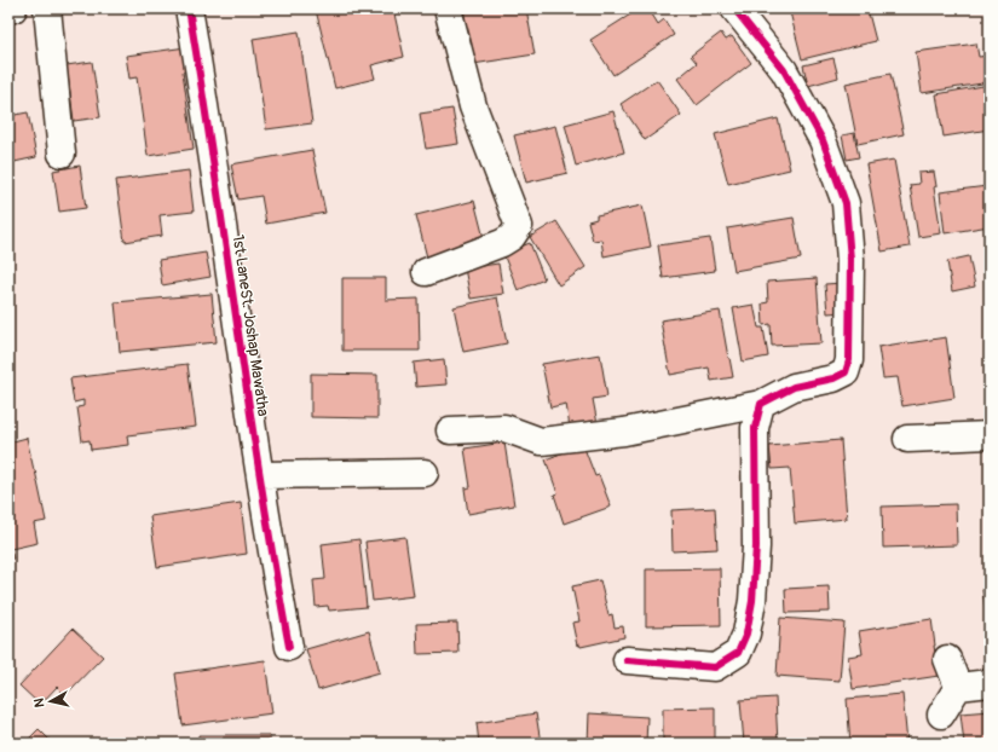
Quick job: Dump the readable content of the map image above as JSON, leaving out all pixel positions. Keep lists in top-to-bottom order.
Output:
{
  "streets": {
    "street": ["1st LaneSt. Joshap Mawatha"]
  },
  "north": "left"
}
